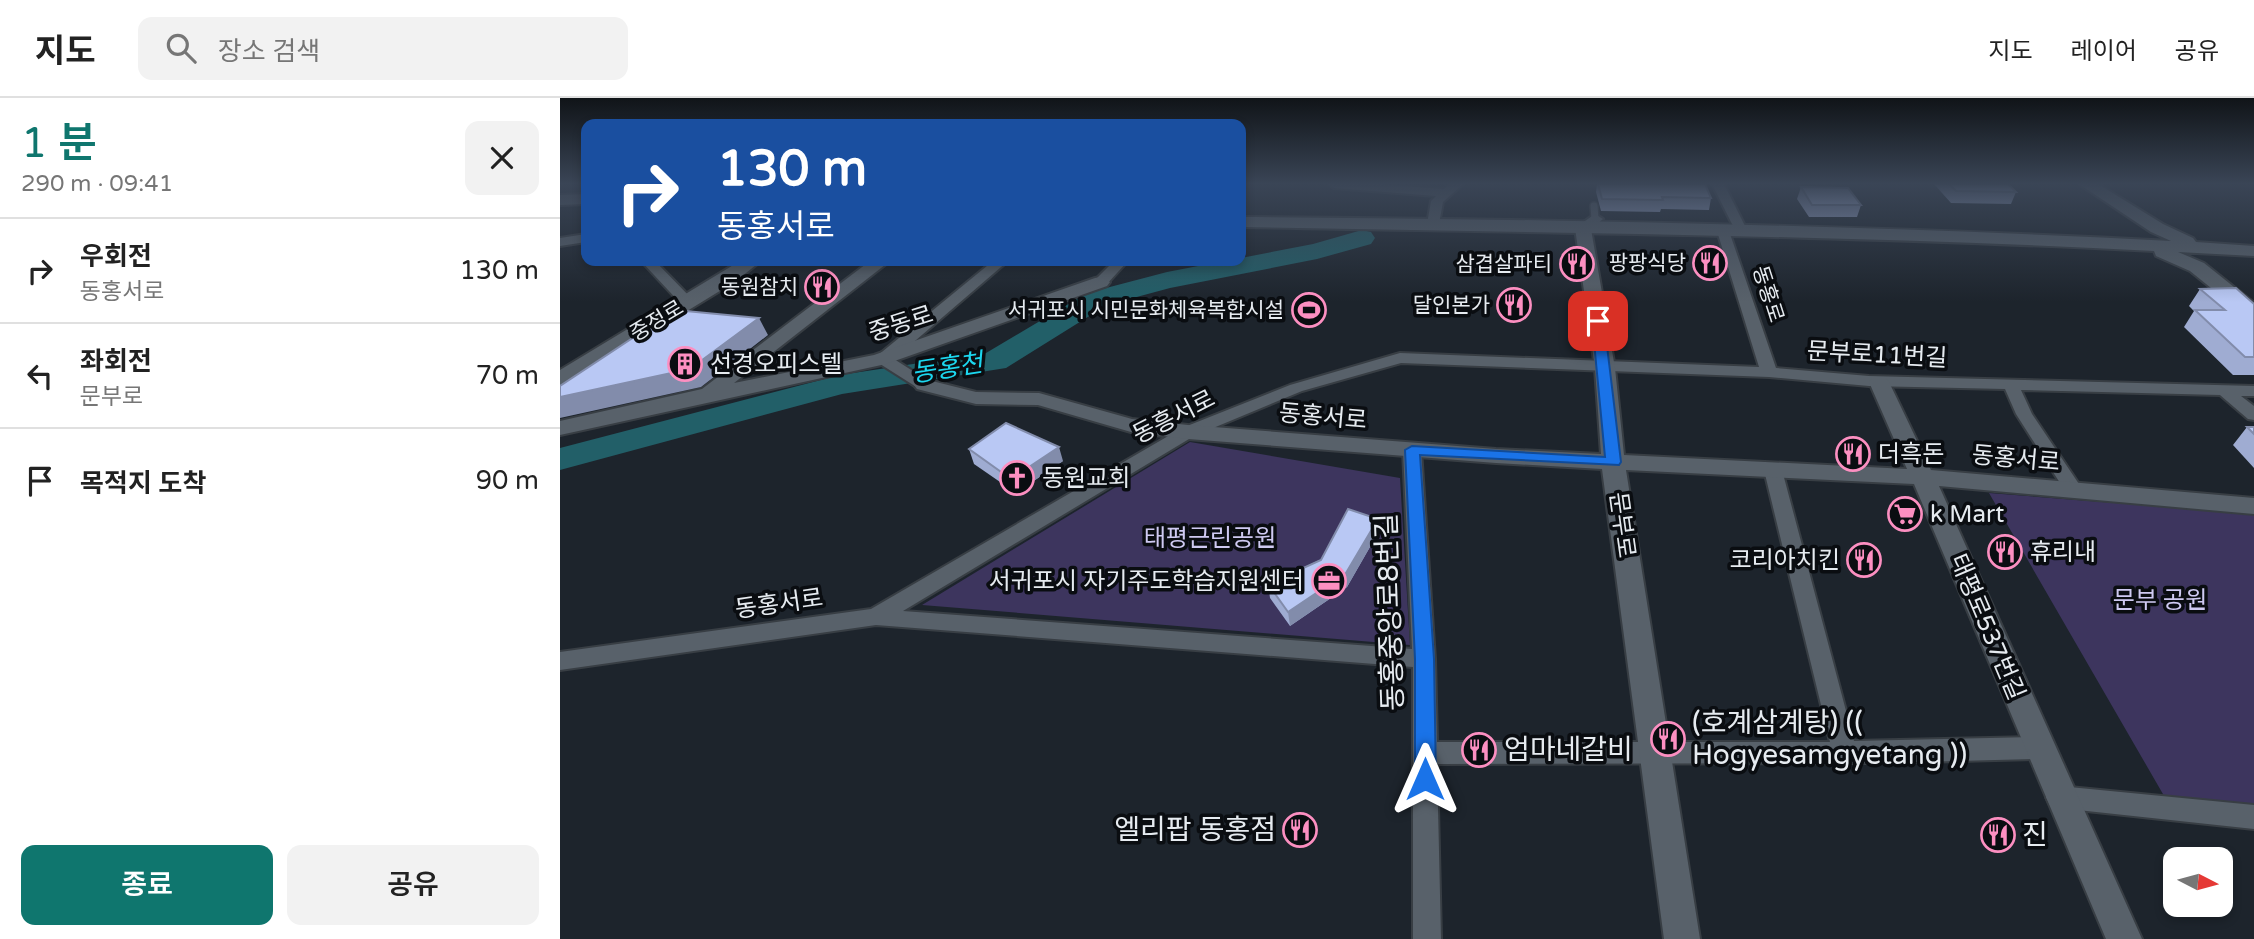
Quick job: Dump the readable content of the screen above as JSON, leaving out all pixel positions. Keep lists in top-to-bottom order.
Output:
{
  "streets": {
    "main road": ["동홍로", "중정로"],
    "street": [
      "중동로",
      "문부로11번길",
      "동흥서로",
      "동홍서로",
      "문부로",
      "동홍중앙로8번길",
      "태평로537번길"
    ]
  },
  "crossings": [
    ["동홍로", "문부로11번길"],
    ["중동로", "동홍서로"],
    ["문부로11번길", "동흥서로"],
    ["문부로11번길", "문부로"],
    ["문부로11번길", "태평로537번길"],
    ["동흥서로", "동홍서로"],
    ["동홍서로", "문부로"],
    ["동홍서로", "동홍중앙로8번길"],
    ["동홍서로", "태평로537번길"]
  ],
  "water": ["동홍천"],
  "parks": ["태평근린공원", "문부 공원"],
  "places": {
    "restaurant": [
      "팡팡식당",
      "삼겹살파티",
      "동원참치",
      "달인본가",
      "더흑돈",
      "휴리내",
      "코리아치킨",
      "(호계삼계탕) (( Hogyesamgyetang ))",
      "엄마네갈비",
      "엘리팝 동홍점",
      "진"
    ],
    "sports": ["서귀포시 시민문화체육복합시설"],
    "building": ["선경오피스텔"],
    "church": ["동원교회"],
    "supermarket": ["k Mart"],
    "office": ["서귀포시 자기주도학습지원센터"]
  },
  "north": "right",
  "page": {
    "header": "지도",
    "search": "장소 검색",
    "nav": ["지도", "레이어", "공유"],
    "heading": ["1 분", "290 m · 09:41"],
    "turn": ["130 m", "동홍서로"],
    "list": [
      {
        "name": "우회전",
        "note": "동홍서로",
        "value": "130 m"
      },
      {
        "name": "좌회전",
        "note": "문부로",
        "value": "70 m"
      },
      {
        "name": "목적지 도착",
        "value": "90 m"
      }
    ],
    "buttons": ["종료", "공유"]
  }
}
